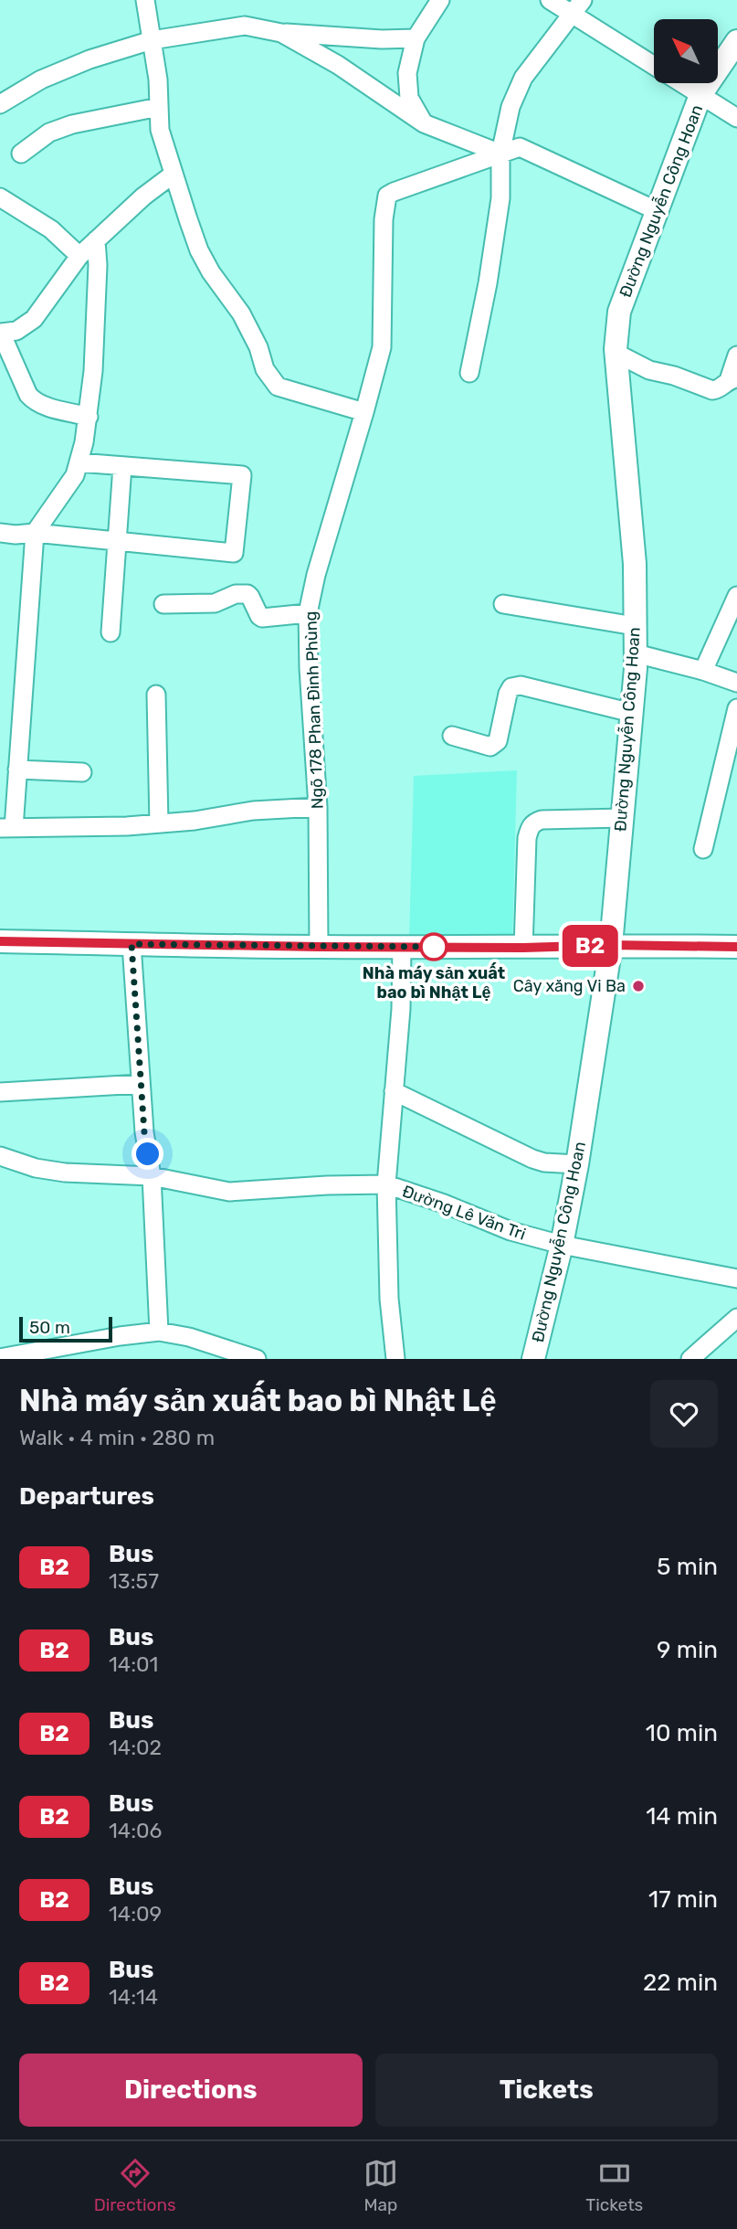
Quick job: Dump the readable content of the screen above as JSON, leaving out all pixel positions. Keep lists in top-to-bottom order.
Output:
{
  "streets": {
    "main road": ["Đường Nguyễn Công Hoan"],
    "street": ["Ngõ 178 Phan Đình Phùng", "Đường Lê Văn Tri"]
  },
  "crossings": [
    ["Đường Nguyễn Công Hoan", "Đường Lê Văn Tri"]
  ],
  "places": ["Nhà máy sản xuất bao bì Nhật Lệ", "Cây xăng Vi Ba"],
  "lines": ["bus line B2"],
  "scale_bar": "50 m",
  "north": "top left",
  "page": {
    "on_map": "B2",
    "scale": "50 m",
    "heading": [
      ["Nhà máy sản xuất bao bì Nhật Lệ", "Walk · 4 min · 280 m"],
      "Departures"
    ],
    "list": [
      {
        "mark": "B2",
        "name": "Bus",
        "note": "13:57",
        "value": "5 min"
      },
      {
        "mark": "B2",
        "name": "Bus",
        "note": "14:01",
        "value": "9 min"
      },
      {
        "mark": "B2",
        "name": "Bus",
        "note": "14:02",
        "value": "10 min"
      },
      {
        "mark": "B2",
        "name": "Bus",
        "note": "14:06",
        "value": "14 min"
      },
      {
        "mark": "B2",
        "name": "Bus",
        "note": "14:09",
        "value": "17 min"
      },
      {
        "mark": "B2",
        "name": "Bus",
        "note": "14:14",
        "value": "22 min"
      }
    ],
    "buttons": ["Directions", "Tickets"],
    "tabs": ["Directions", "Map", "Tickets"]
  }
}
